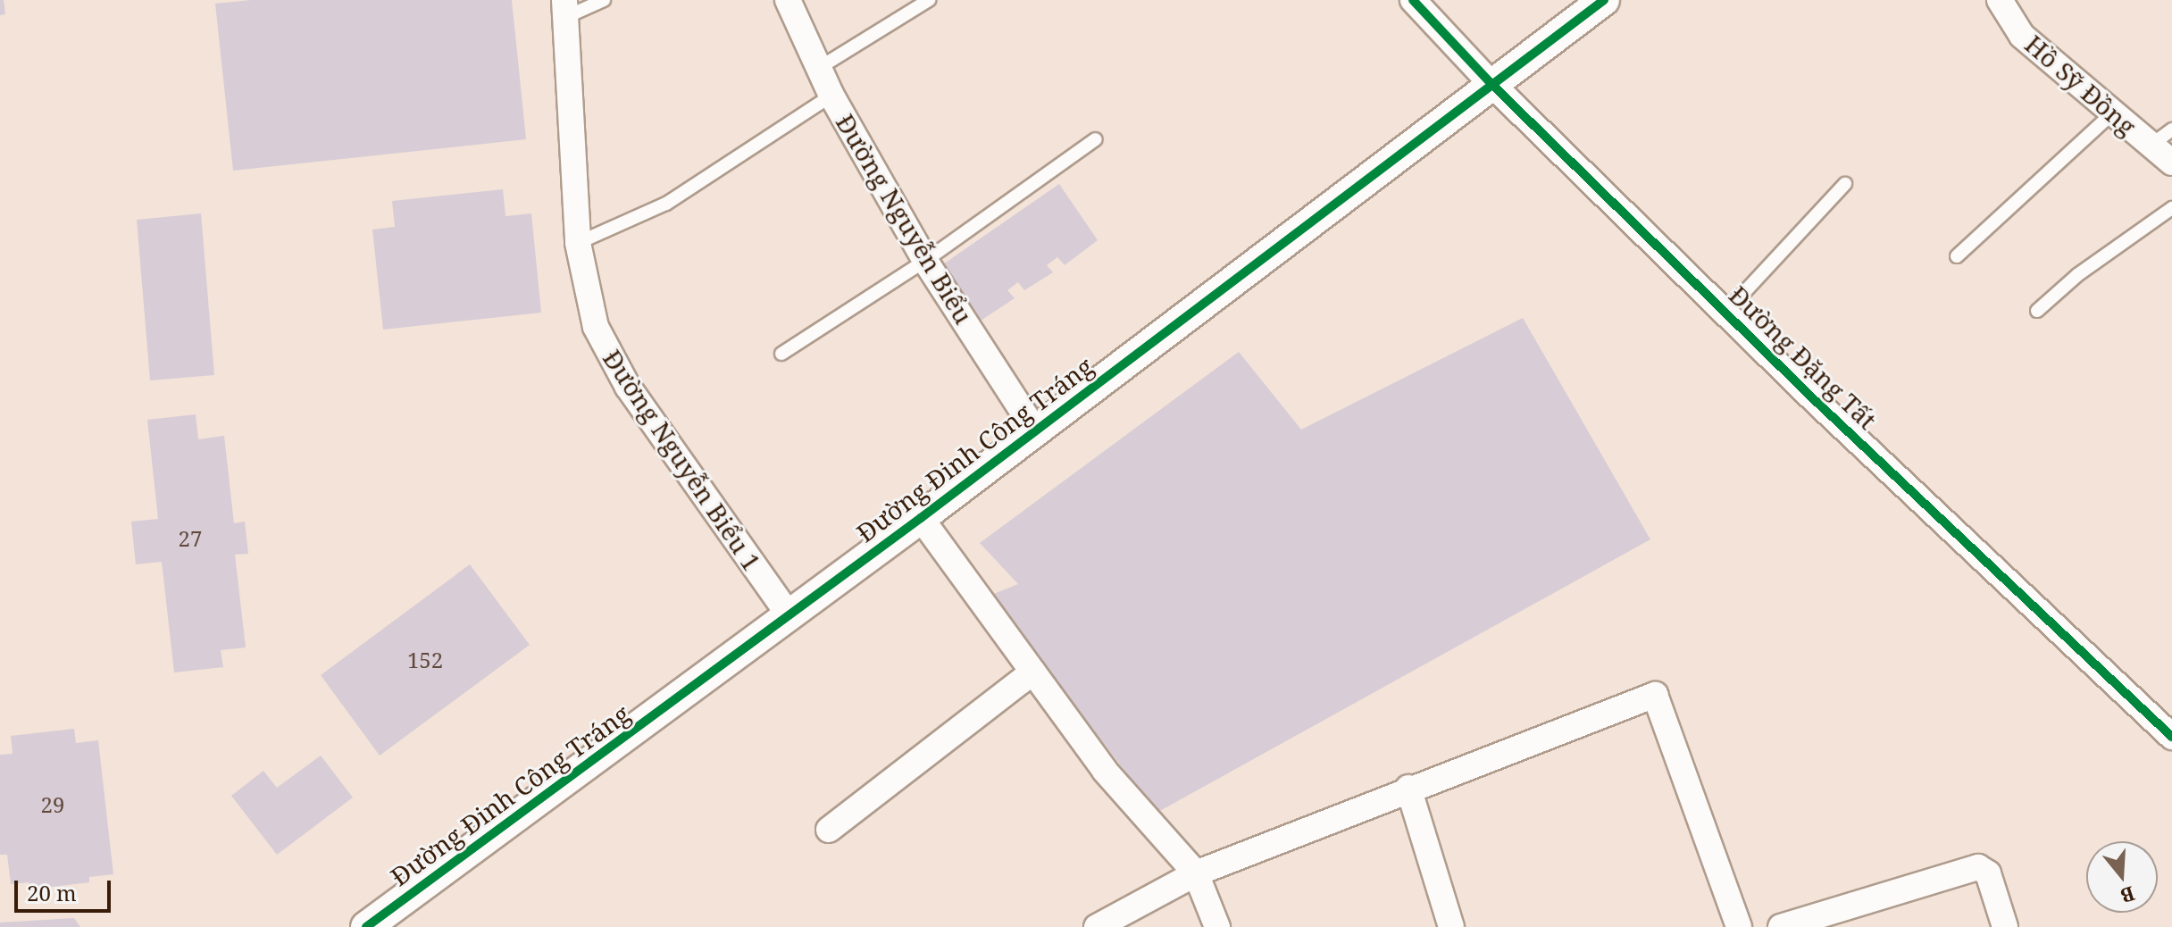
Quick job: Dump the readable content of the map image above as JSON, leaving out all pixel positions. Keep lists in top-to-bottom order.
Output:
{
  "streets": {
    "street": [
      "Hồ Sỹ Đồng",
      "Đường Nguyễn Biểu",
      "Đường Đặng Tất",
      "Đường Đinh Công Tráng",
      "Đường Nguyễn Biểu 1"
    ]
  },
  "crossings": [
    ["Đường Nguyễn Biểu", "Đường Đinh Công Tráng"],
    ["Đường Đặng Tất", "Đường Đinh Công Tráng"],
    ["Đường Đinh Công Tráng", "Đường Nguyễn Biểu 1"]
  ],
  "house_numbers": ["27", "152", "29"],
  "scale_bar": "20 m",
  "north": "bottom"
}
